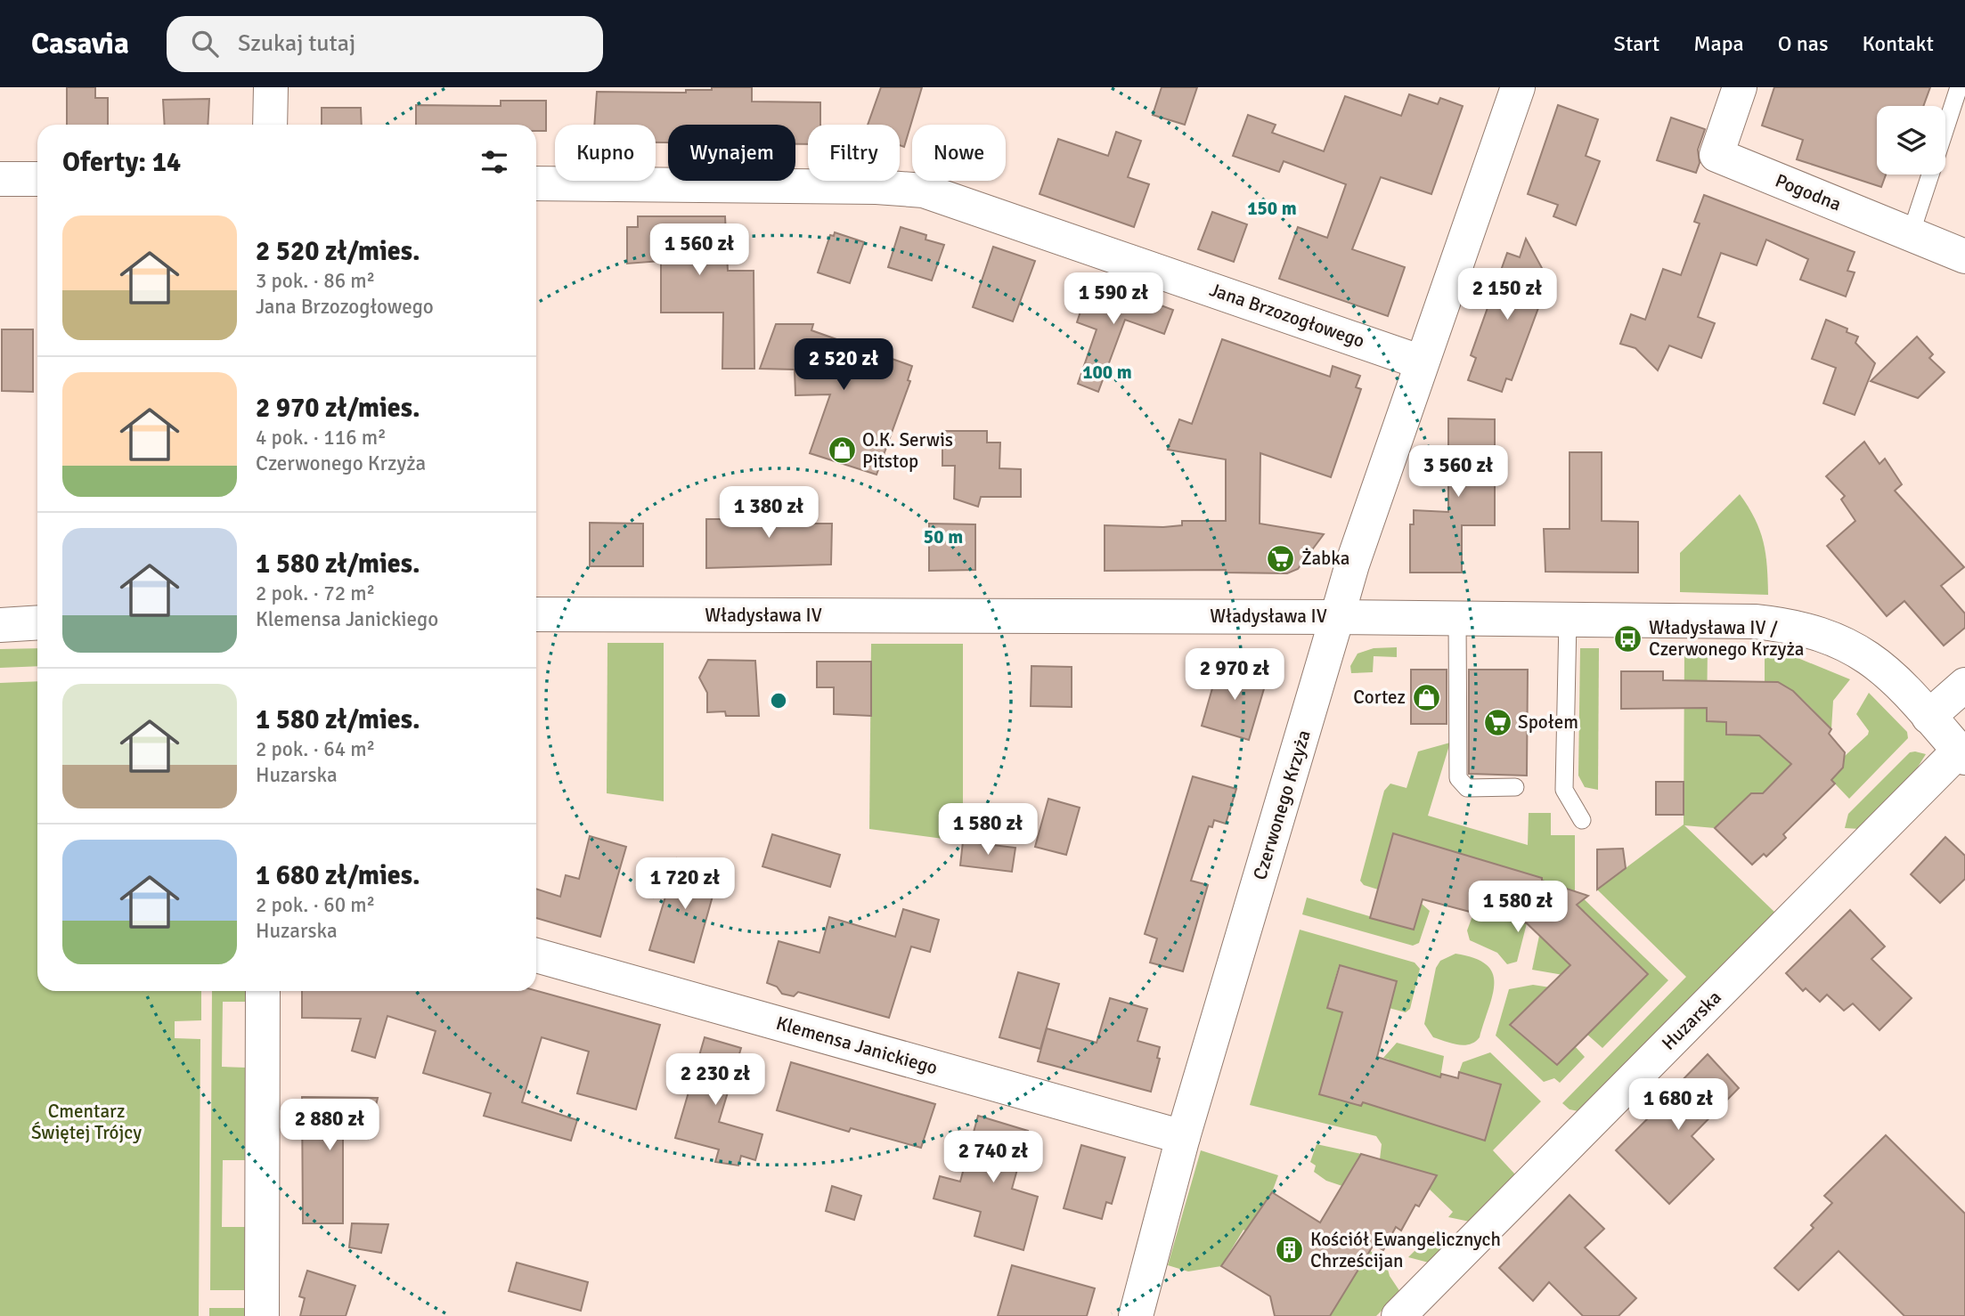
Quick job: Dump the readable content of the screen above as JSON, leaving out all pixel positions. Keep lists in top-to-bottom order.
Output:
{
  "streets": {
    "street": [
      "Pogodna",
      "Jana Brzozogłowego",
      "Władysława IV",
      "Czerwonego Krzyża",
      "Huzarska",
      "Klemensa Janickiego"
    ]
  },
  "crossings": [
    ["Jana Brzozogłowego", "Czerwonego Krzyża"],
    ["Władysława IV", "Czerwonego Krzyża"],
    ["Władysława IV", "Huzarska"],
    ["Czerwonego Krzyża", "Klemensa Janickiego"]
  ],
  "parks": ["Cmentarz Świętej Trójcy"],
  "places": {
    "shop": ["O.K. Serwis Pitstop", "Cortez"],
    "supermarket": ["Żabka", "Społem"],
    "bus stop": ["Władysława IV / Czerwonego Krzyża"],
    "building": ["Kościół Ewangelicznych Chrześcijan"]
  },
  "page": {
    "header": "Casavia",
    "search": "Szukaj tutaj",
    "nav": [
      "Start",
      "Mapa",
      "O nas",
      "Kontakt"
    ],
    "chip": [
      "Kupno",
      "Wynajem",
      "Filtry",
      "Nowe"
    ],
    "heading": "Oferty: 14",
    "list": [
      {
        "name": "2 520 zł/mies.",
        "note": "3 pok. · 86 m² · Jana Brzozogłowego"
      },
      {
        "name": "2 970 zł/mies.",
        "note": "4 pok. · 116 m² · Czerwonego Krzyża"
      },
      {
        "name": "1 580 zł/mies.",
        "note": "2 pok. · 72 m² · Klemensa Janickiego"
      },
      {
        "name": "1 580 zł/mies.",
        "note": "2 pok. · 64 m² · Huzarska"
      },
      {
        "name": "1 680 zł/mies.",
        "note": "2 pok. · 60 m² · Huzarska"
      }
    ],
    "price": [
      "1 560 zł",
      "2 150 zł",
      "1 590 zł",
      "2 520 zł",
      "3 560 zł",
      "1 380 zł",
      "2 970 zł",
      "1 580 zł",
      "1 720 zł",
      "1 580 zł",
      "2 230 zł",
      "1 680 zł",
      "2 880 zł",
      "2 740 zł"
    ]
  },
  "rings": ["150 m", "100 m", "50 m"]
}
